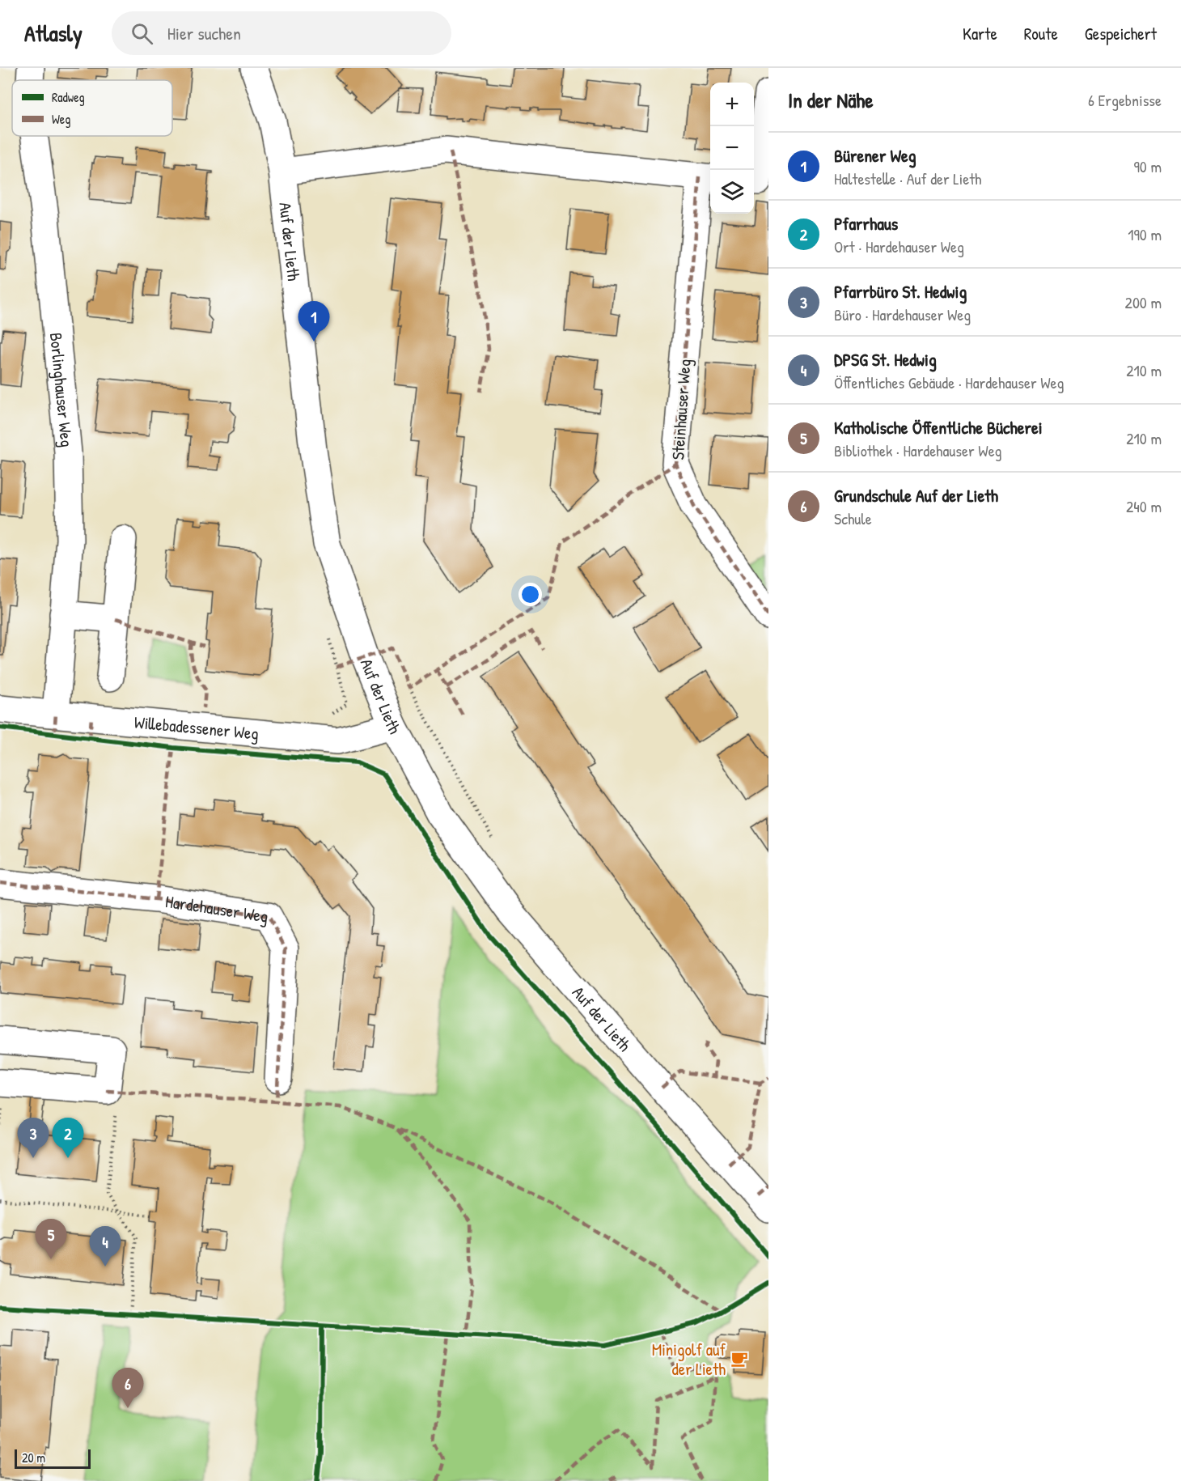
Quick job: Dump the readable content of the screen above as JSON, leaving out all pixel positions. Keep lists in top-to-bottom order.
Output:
{
  "streets": {
    "street": [
      "Auf der Lieth",
      "Borlinghauser Weg",
      "Steinhauser Weg",
      "Willebadessener Weg",
      "Hardehauser Weg"
    ]
  },
  "crossings": [
    ["Auf der Lieth", "Willebadessener Weg"],
    ["Borlinghauser Weg", "Willebadessener Weg"]
  ],
  "places": {
    "cafe": ["Minigolf auf der Lieth"]
  },
  "legend": ["Radweg", "Weg"],
  "scale_bar": "20 m",
  "page": {
    "header": "Atlasly",
    "search": "Hier suchen",
    "nav": ["Karte", "Route", "Gespeichert"],
    "heading": ["In der Nähe", "6 Ergebnisse"],
    "map_buttons": ["+", "−"],
    "list": [
      {
        "mark": "1",
        "name": "Bürener Weg",
        "note": "Haltestelle · Auf der Lieth",
        "value": "90 m"
      },
      {
        "mark": "2",
        "name": "Pfarrhaus",
        "note": "Ort · Hardehauser Weg",
        "value": "190 m"
      },
      {
        "mark": "3",
        "name": "Pfarrbüro St. Hedwig",
        "note": "Büro · Hardehauser Weg",
        "value": "200 m"
      },
      {
        "mark": "4",
        "name": "DPSG St. Hedwig",
        "note": "Öffentliches Gebäude · Hardehauser Weg",
        "value": "210 m"
      },
      {
        "mark": "5",
        "name": "Katholische Öffentliche Bücherei",
        "note": "Bibliothek · Hardehauser Weg",
        "value": "210 m"
      },
      {
        "mark": "6",
        "name": "Grundschule Auf der Lieth",
        "note": "Schule",
        "value": "240 m"
      }
    ],
    "pins": [
      "1",
      "2",
      "3",
      "5",
      "4",
      "6"
    ],
    "scale": "20 m"
  }
}
